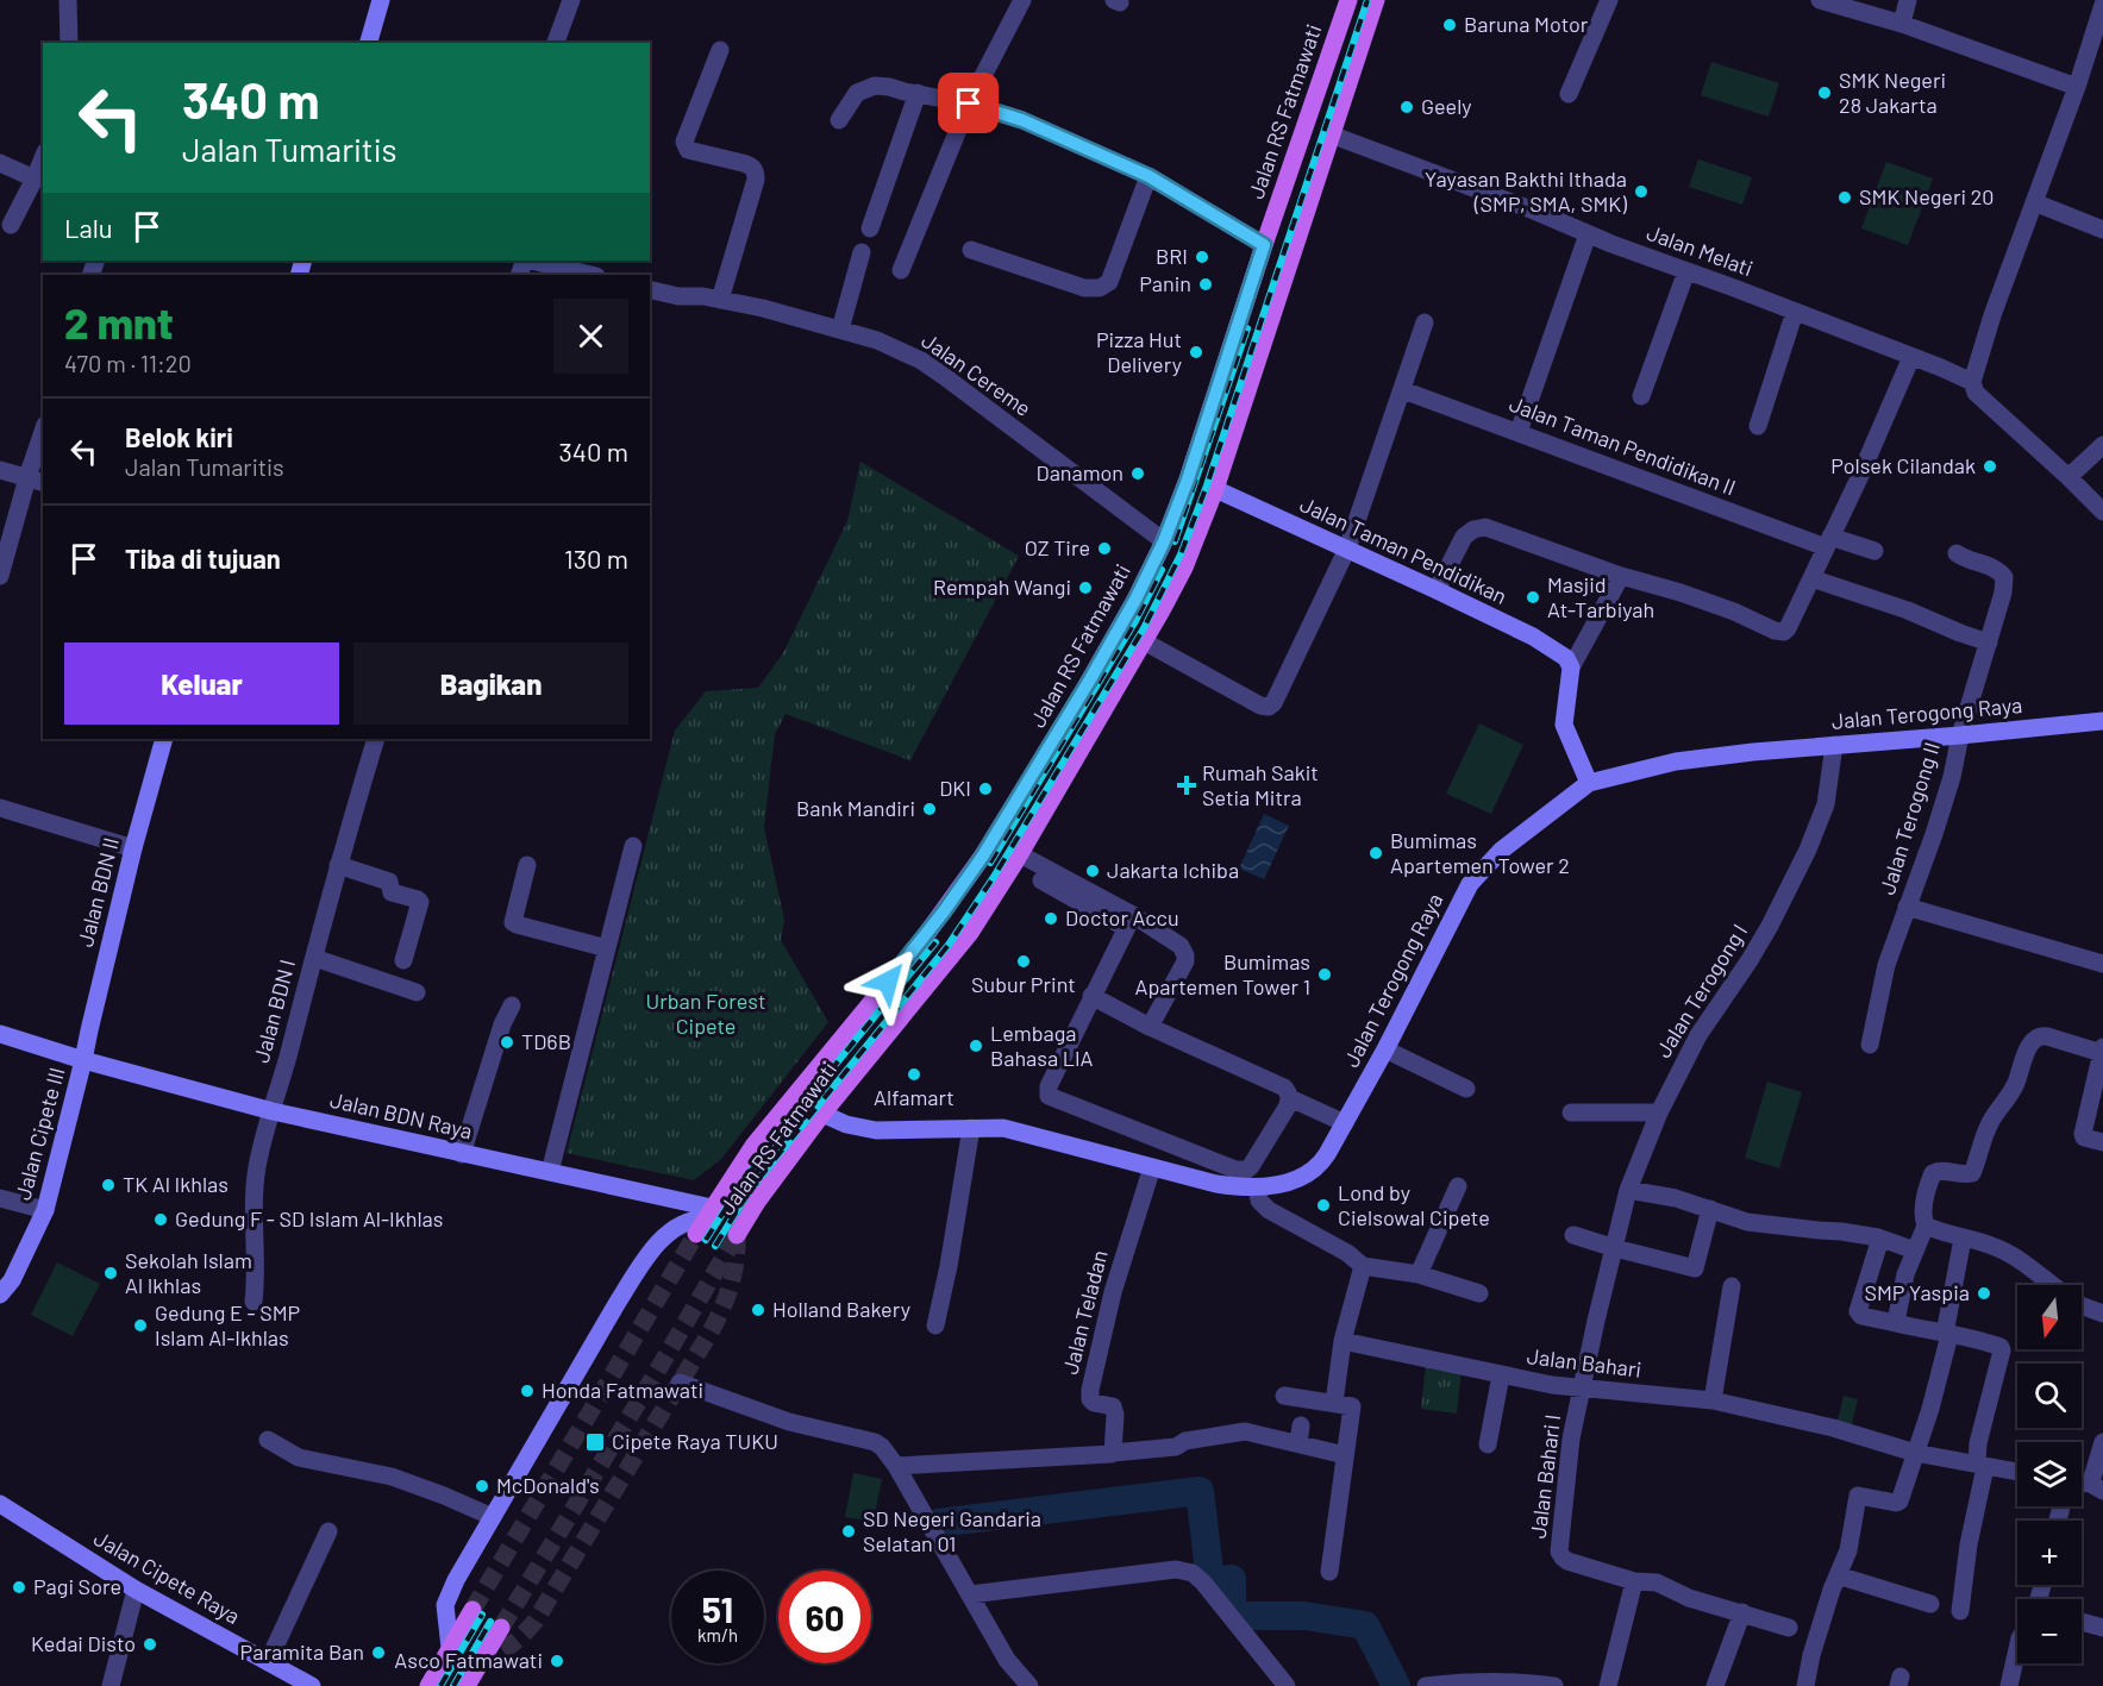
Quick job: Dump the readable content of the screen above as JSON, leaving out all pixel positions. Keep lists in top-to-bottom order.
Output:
{
  "streets": {
    "main road": ["Jalan RS Fatmawati"],
    "street": [
      "Jalan Melati",
      "Jalan Cereme",
      "Jalan Taman Pendidikan II",
      "Jalan Taman Pendidikan",
      "Jalan Terogong Raya",
      "Jalan Terogong II",
      "Jalan BDN II",
      "Jalan Terogong I",
      "Jalan BDN I",
      "Jalan BDN Raya",
      "Jalan Cipete III",
      "Jalan Teladan",
      "Jalan Bahari",
      "Jalan Bahari I",
      "Jalan Cipete Raya"
    ]
  },
  "crossings": [
    ["Jalan RS Fatmawati", "Jalan Melati"],
    ["Jalan RS Fatmawati", "Jalan Cereme"],
    ["Jalan RS Fatmawati", "Jalan Taman Pendidikan"],
    ["Jalan RS Fatmawati", "Jalan Terogong Raya"],
    ["Jalan RS Fatmawati", "Jalan BDN Raya"],
    ["Jalan Terogong Raya", "Jalan Terogong II"],
    ["Jalan Terogong Raya", "Jalan Terogong I"],
    ["Jalan Terogong Raya", "Jalan Teladan"],
    ["Jalan BDN II", "Jalan BDN Raya"],
    ["Jalan BDN II", "Jalan Cipete III"],
    ["Jalan Terogong I", "Jalan Bahari"],
    ["Jalan Terogong I", "Jalan Bahari I"],
    ["Jalan BDN I", "Jalan BDN Raya"],
    ["Jalan BDN Raya", "Jalan Cipete III"],
    ["Jalan Bahari", "Jalan Bahari I"]
  ],
  "parks": ["Urban Forest Cipete"],
  "places": {
    "other": [
      "Baruna Motor",
      "SMK Negeri 28 Jakarta",
      "Geely",
      "Yayasan Bakthi Ithada (SMP, SMA, SMK)",
      "SMK Negeri 20",
      "BRI",
      "Panin",
      "Pizza Hut Delivery",
      "Polsek Cilandak",
      "Danamon",
      "OZ Tire",
      "Rempah Wangi",
      "Masjid At-Tarbiyah",
      "DKI",
      "Bank Mandiri",
      "Bumimas Apartemen Tower 2",
      "Jakarta Ichiba",
      "Doctor Accu",
      "Subur Print",
      "Bumimas Apartemen Tower 1",
      "TD6B",
      "Lembaga Bahasa LIA",
      "Alfamart",
      "TK Al Ikhlas",
      "Lond by Cielsowal Cipete",
      "Gedung F - SD Islam Al-Ikhlas",
      "Sekolah Islam Al Ikhlas",
      "SMP Yaspia",
      "Holland Bakery",
      "Gedung E - SMP Islam Al-Ikhlas",
      "Honda Fatmawati",
      "McDonald's",
      "SD Negeri Gandaria Selatan 01",
      "Pagi Sore",
      "Kedai Disto",
      "Paramita Ban",
      "Asco Fatmawati"
    ],
    "health": ["Rumah Sakit Setia Mitra"],
    "transit": ["Cipete Raya TUKU"]
  },
  "north": "bottom",
  "page": {
    "turn": ["340 m", "Jalan Tumaritis"],
    "then": "Lalu",
    "heading": ["2 mnt", "470 m · 11:20"],
    "list": [
      {
        "name": "Belok kiri",
        "note": "Jalan Tumaritis",
        "value": "340 m"
      },
      {
        "name": "Tiba di tujuan",
        "value": "130 m"
      }
    ],
    "buttons": ["Keluar", "Bagikan"],
    "map_buttons": ["+", "−"],
    "speed": "51 km/h",
    "limit": "60"
  }
}
